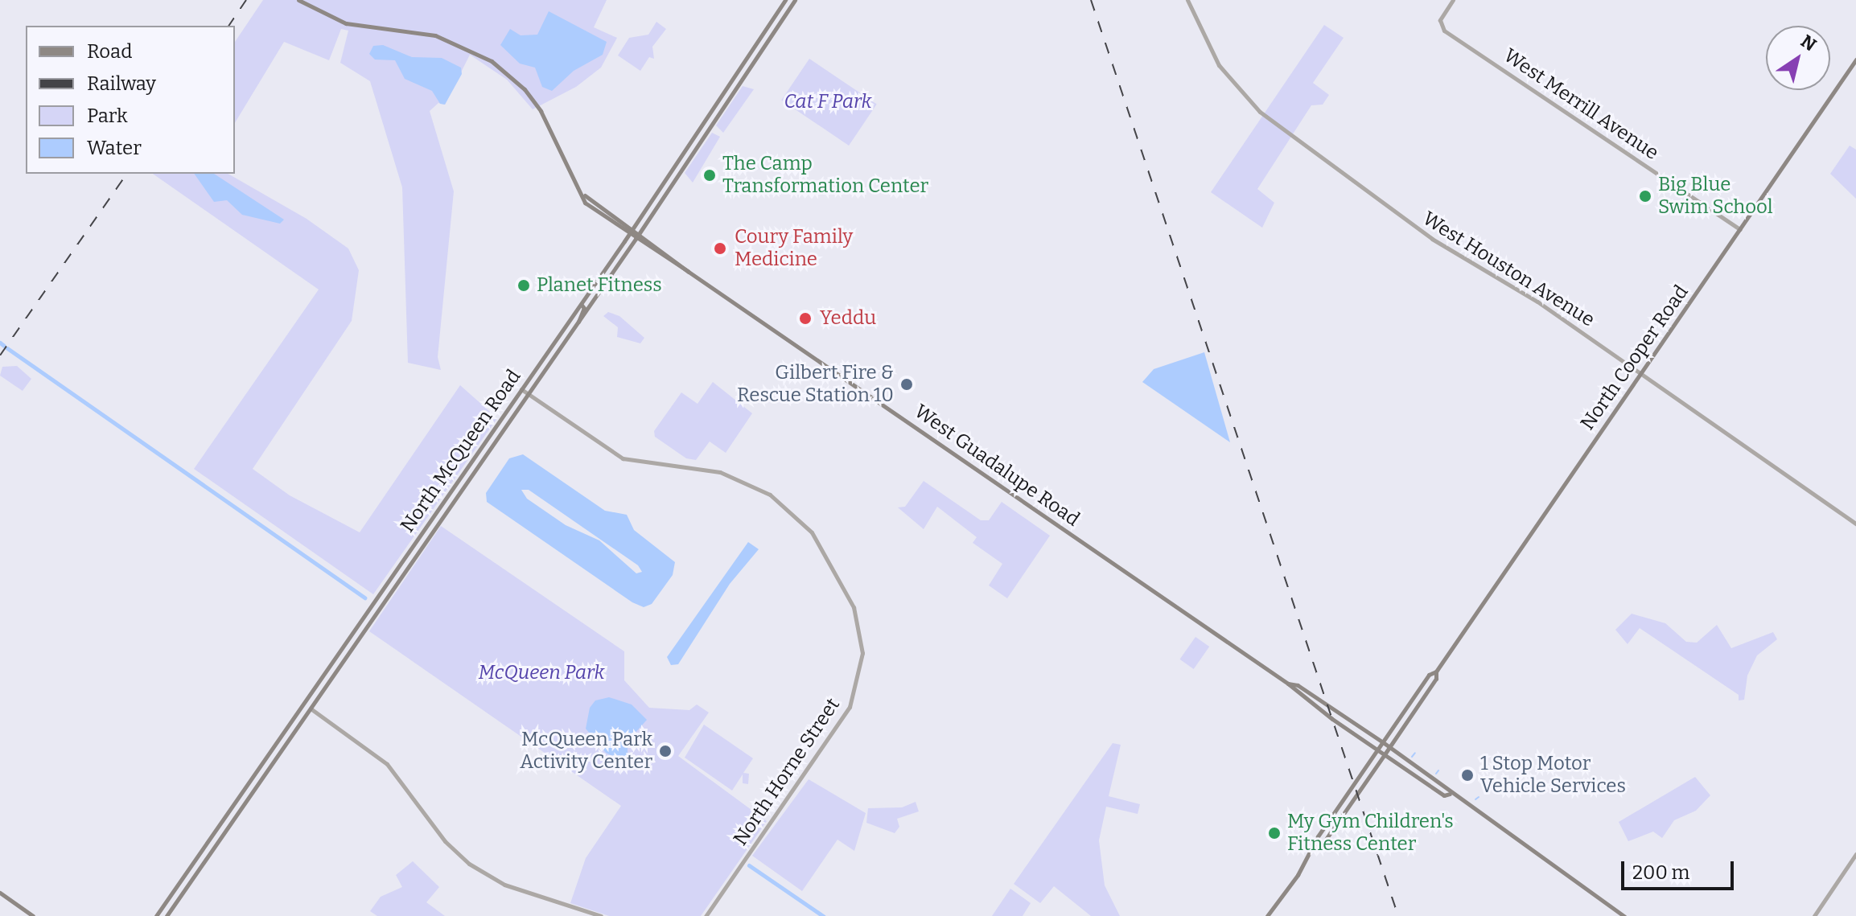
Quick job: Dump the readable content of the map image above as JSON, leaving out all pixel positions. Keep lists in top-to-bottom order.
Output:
{
  "streets": {
    "main road": ["North Cooper Road", "North McQueen Road", "West Guadalupe Road"],
    "street": ["West Merrill Avenue", "West Houston Avenue", "North Horne Street"]
  },
  "crossings": [
    ["West Merrill Avenue", "North Cooper Road"],
    ["West Houston Avenue", "North Cooper Road"],
    ["North Cooper Road", "West Guadalupe Road"],
    ["North McQueen Road", "West Guadalupe Road"],
    ["North McQueen Road", "North Horne Street"]
  ],
  "parks": ["Cat F Park", "McQueen Park"],
  "places": [
    "The Camp Transformation Center",
    "Big Blue Swim School",
    "Coury Family Medicine",
    "Planet Fitness",
    "Yeddu",
    "Gilbert Fire & Rescue Station 10",
    "McQueen Park Activity Center",
    "1 Stop Motor Vehicle Services",
    "My Gym Children's Fitness Center"
  ],
  "legend": [
    "Road",
    "Railway",
    "Park",
    "Water"
  ],
  "scale_bar": "200 m",
  "north": "top right"
}
